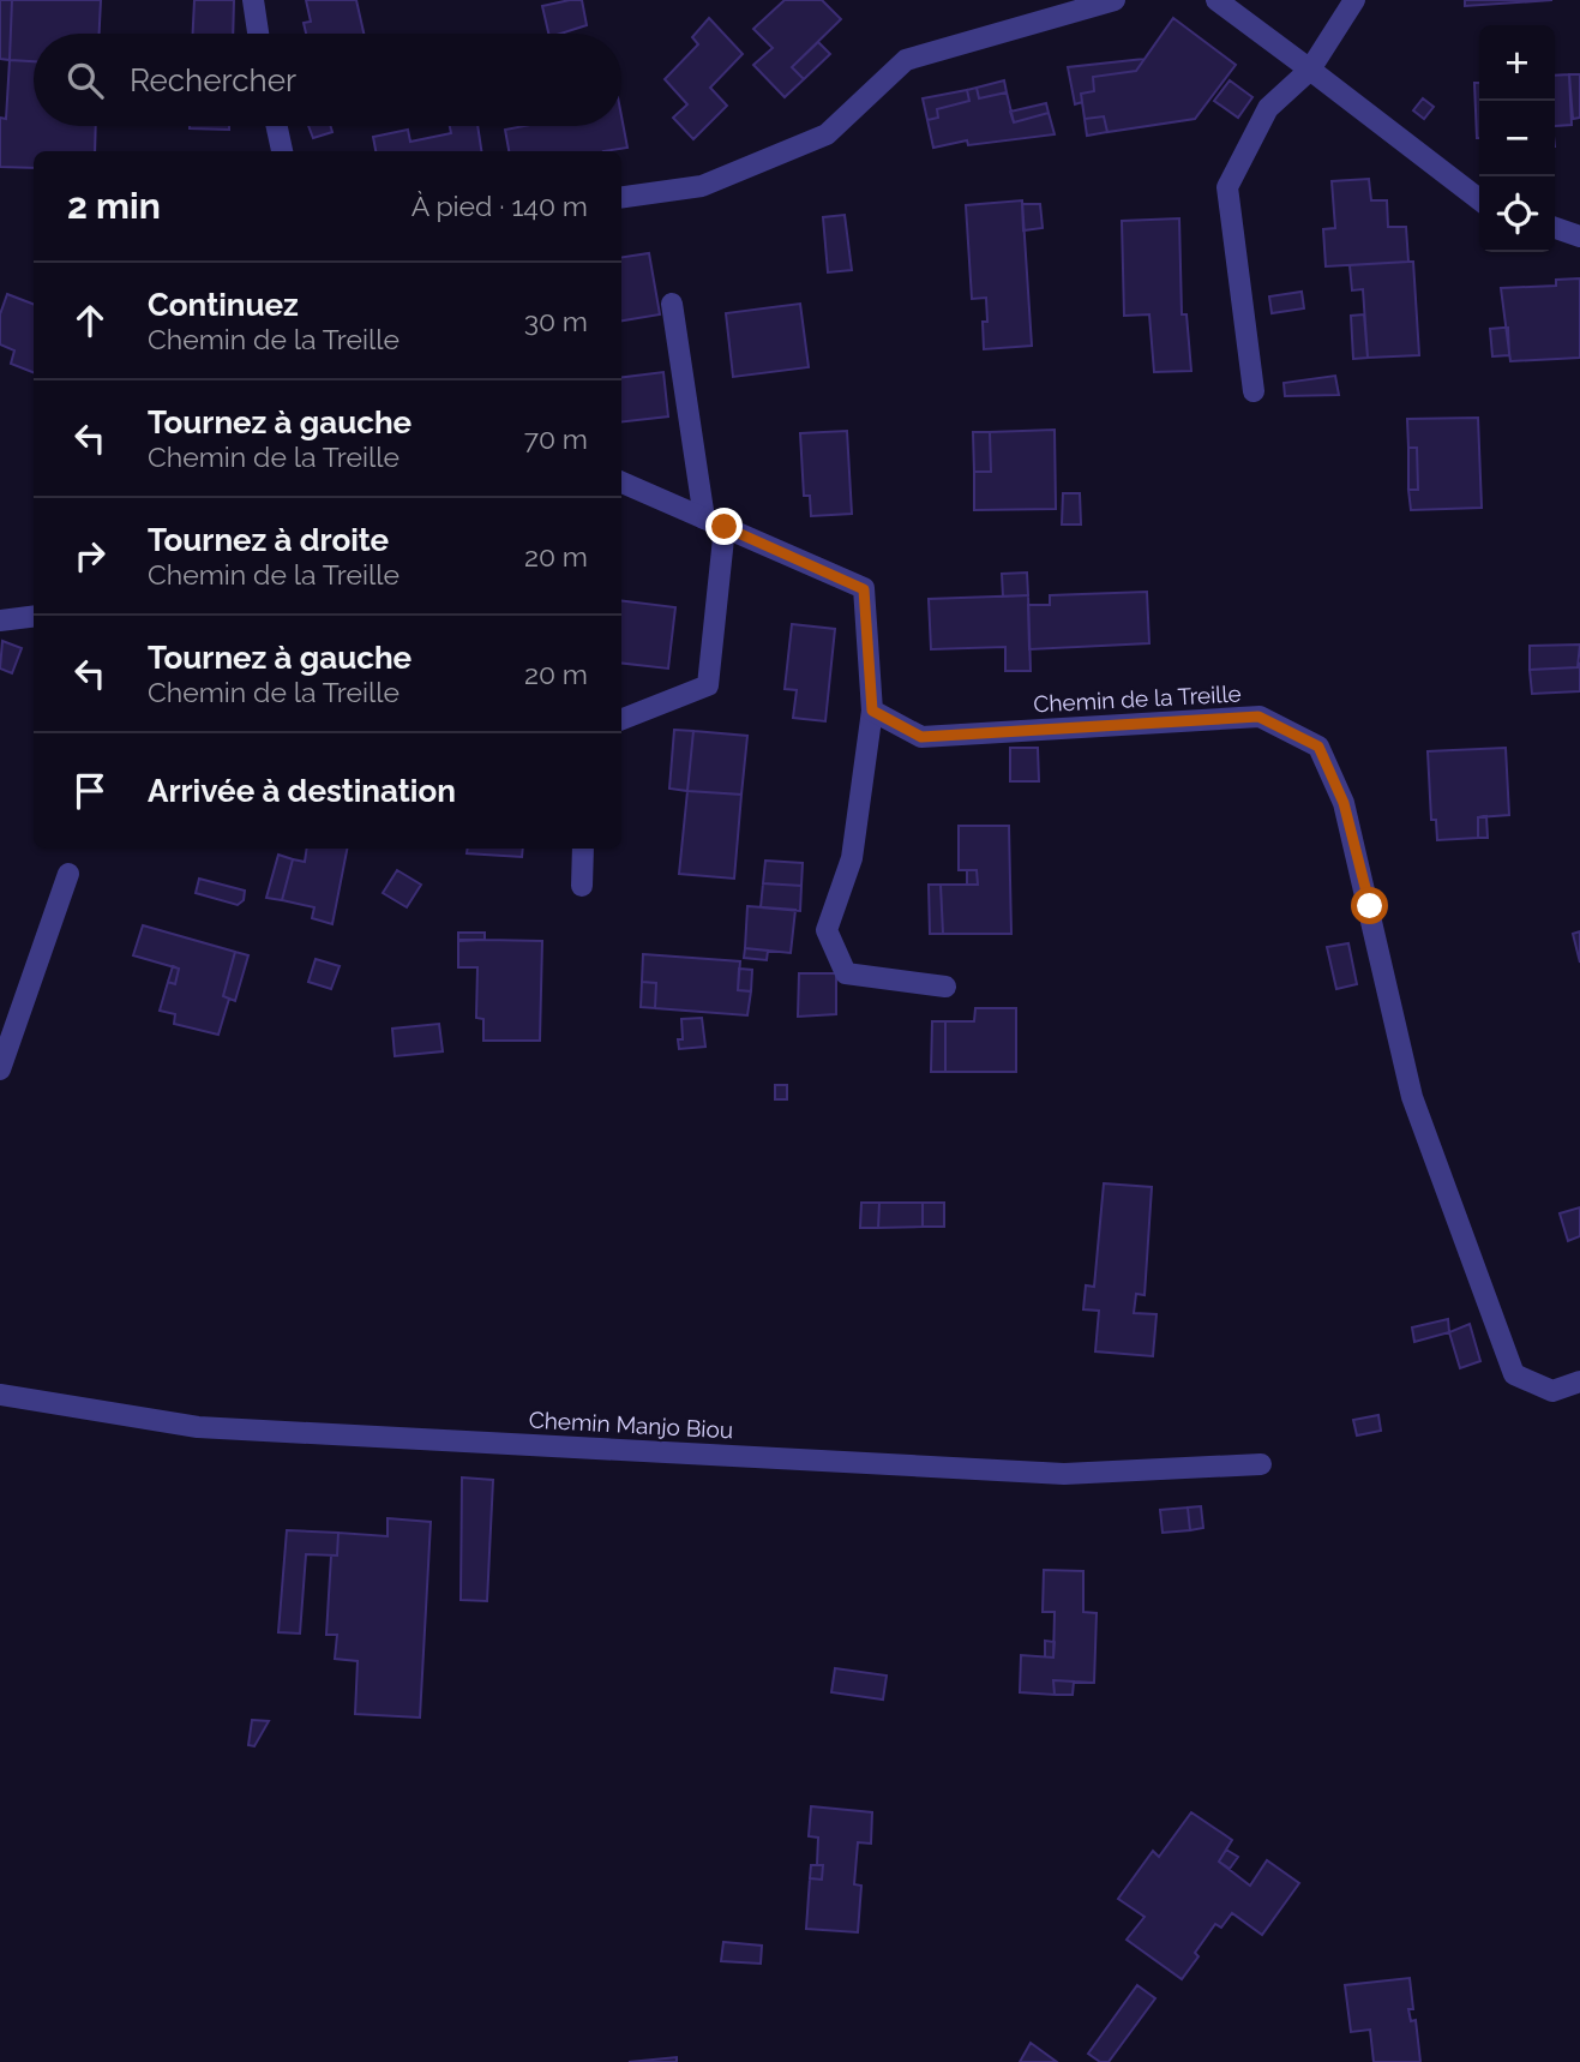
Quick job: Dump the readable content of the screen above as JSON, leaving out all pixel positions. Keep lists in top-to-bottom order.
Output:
{
  "streets": {
    "street": ["Chemin de la Treille", "Chemin Manjo Biou"]
  },
  "page": {
    "map_buttons": ["+", "−"],
    "search": "Rechercher",
    "heading": ["2 min", "À pied · 140 m"],
    "list": [
      ["Continuez", "Chemin de la Treille", "30 m"],
      ["Tournez à gauche", "Chemin de la Treille", "70 m"],
      ["Tournez à droite", "Chemin de la Treille", "20 m"],
      ["Tournez à gauche", "Chemin de la Treille", "20 m"],
      "Arrivée à destination"
    ]
  }
}
